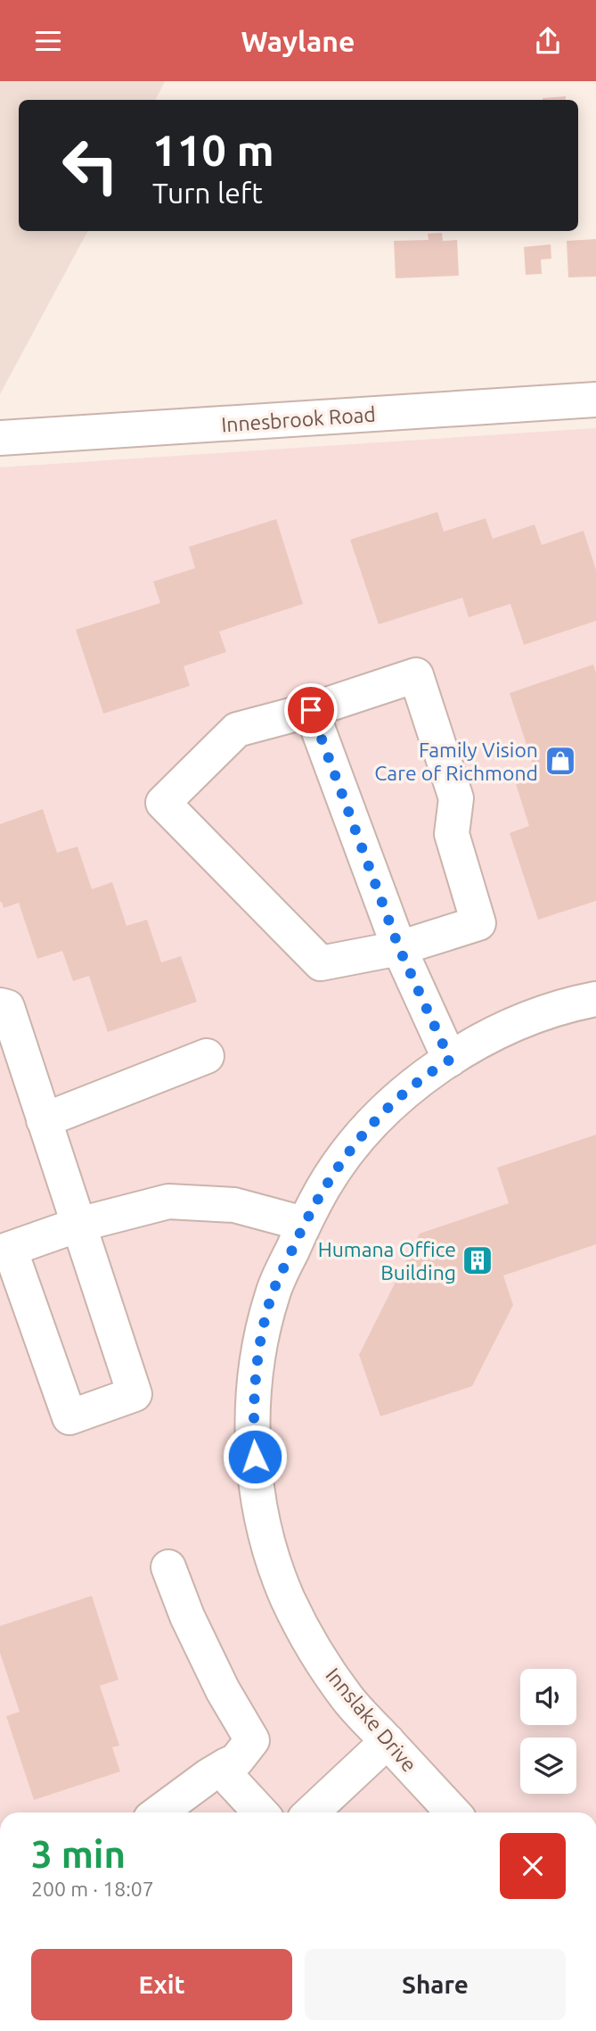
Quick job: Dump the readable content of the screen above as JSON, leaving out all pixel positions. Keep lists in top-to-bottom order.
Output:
{
  "streets": {
    "street": ["Innesbrook Road", "Innslake Drive"]
  },
  "places": {
    "shop": ["Family Vision Care of Richmond"],
    "building": ["Humana Office Building"]
  },
  "page": {
    "header": "Waylane",
    "turn": ["110 m", "Turn left"],
    "heading": ["3 min", "200 m · 18:07"],
    "buttons": ["Exit", "Share"]
  }
}
